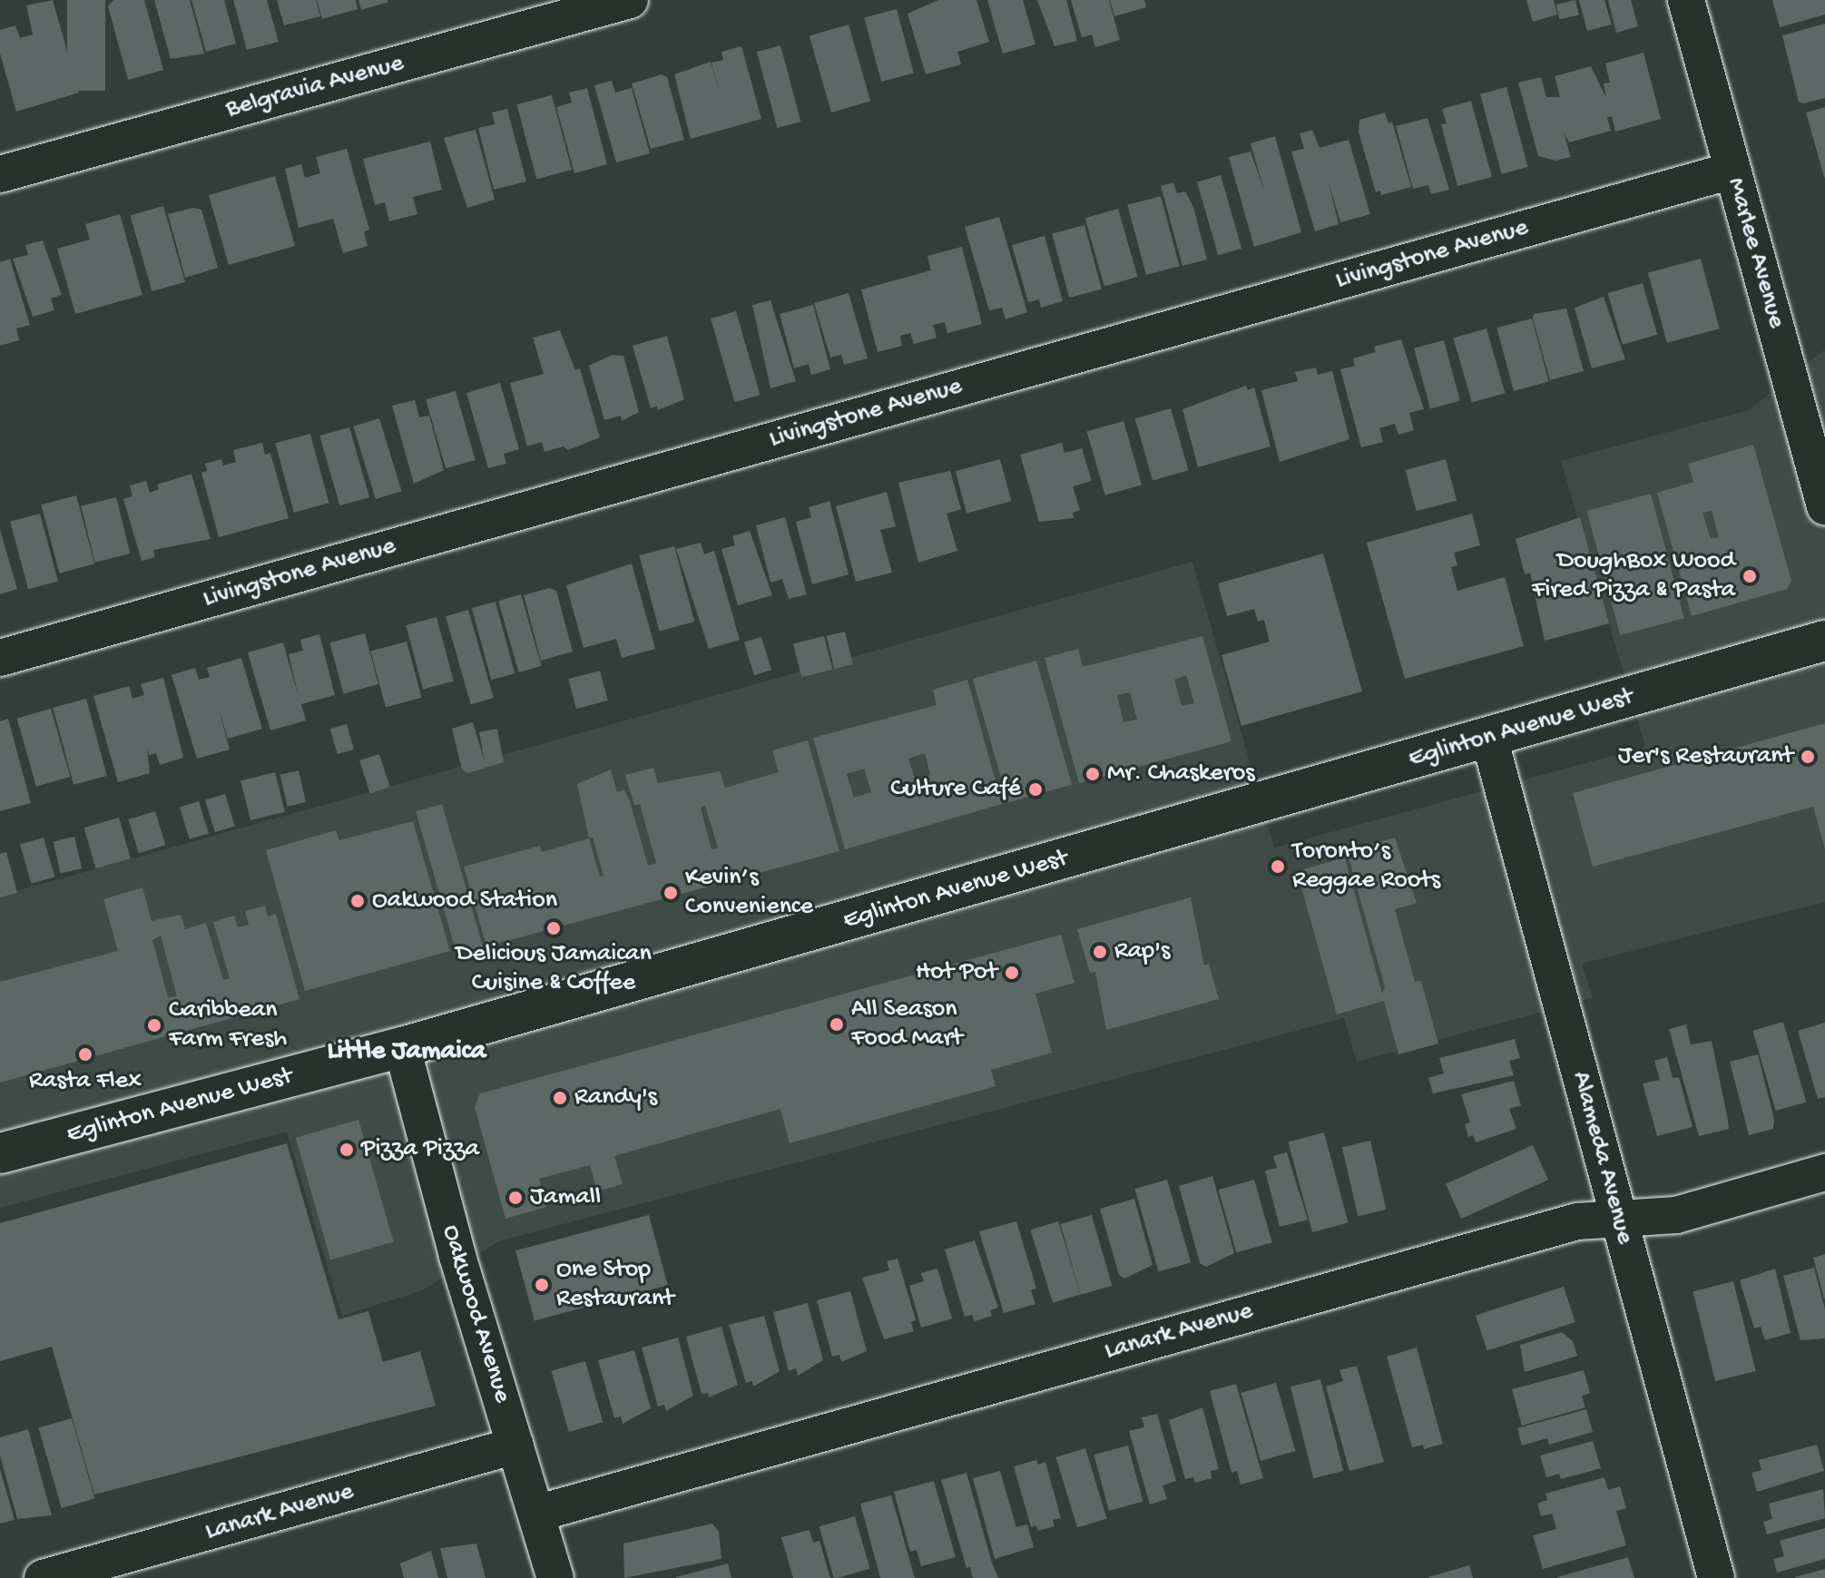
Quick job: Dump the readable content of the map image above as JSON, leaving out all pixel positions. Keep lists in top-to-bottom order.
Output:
{
  "streets": {
    "main road": ["Eglinton Avenue West"],
    "street": [
      "Belgravia Avenue",
      "Marlee Avenue",
      "Livingstone Avenue",
      "Alameda Avenue",
      "Oakwood Avenue",
      "Lanark Avenue"
    ]
  },
  "crossings": [
    ["Marlee Avenue", "Livingstone Avenue"],
    ["Eglinton Avenue West", "Alameda Avenue"],
    ["Eglinton Avenue West", "Oakwood Avenue"],
    ["Alameda Avenue", "Lanark Avenue"],
    ["Oakwood Avenue", "Lanark Avenue"]
  ],
  "districts": ["Little Jamaica"],
  "places": [
    "DoughBox Wood Fired Pizza & Pasta",
    "Jer's Restaurant",
    "Mr. Chaskeros",
    "Culture Café",
    "Toronto’s Reggae Roots",
    "Kevin’s Convenience",
    "Oakwood Station",
    "Delicious Jamaican Cuisine & Coffee",
    "Rap's",
    "Hot Pot",
    "All Season Food Mart",
    "Caribbean Farm Fresh",
    "Rasta Flex",
    "Randy's",
    "Pizza Pizza",
    "Jamall",
    "One Stop Restaurant"
  ]
}
